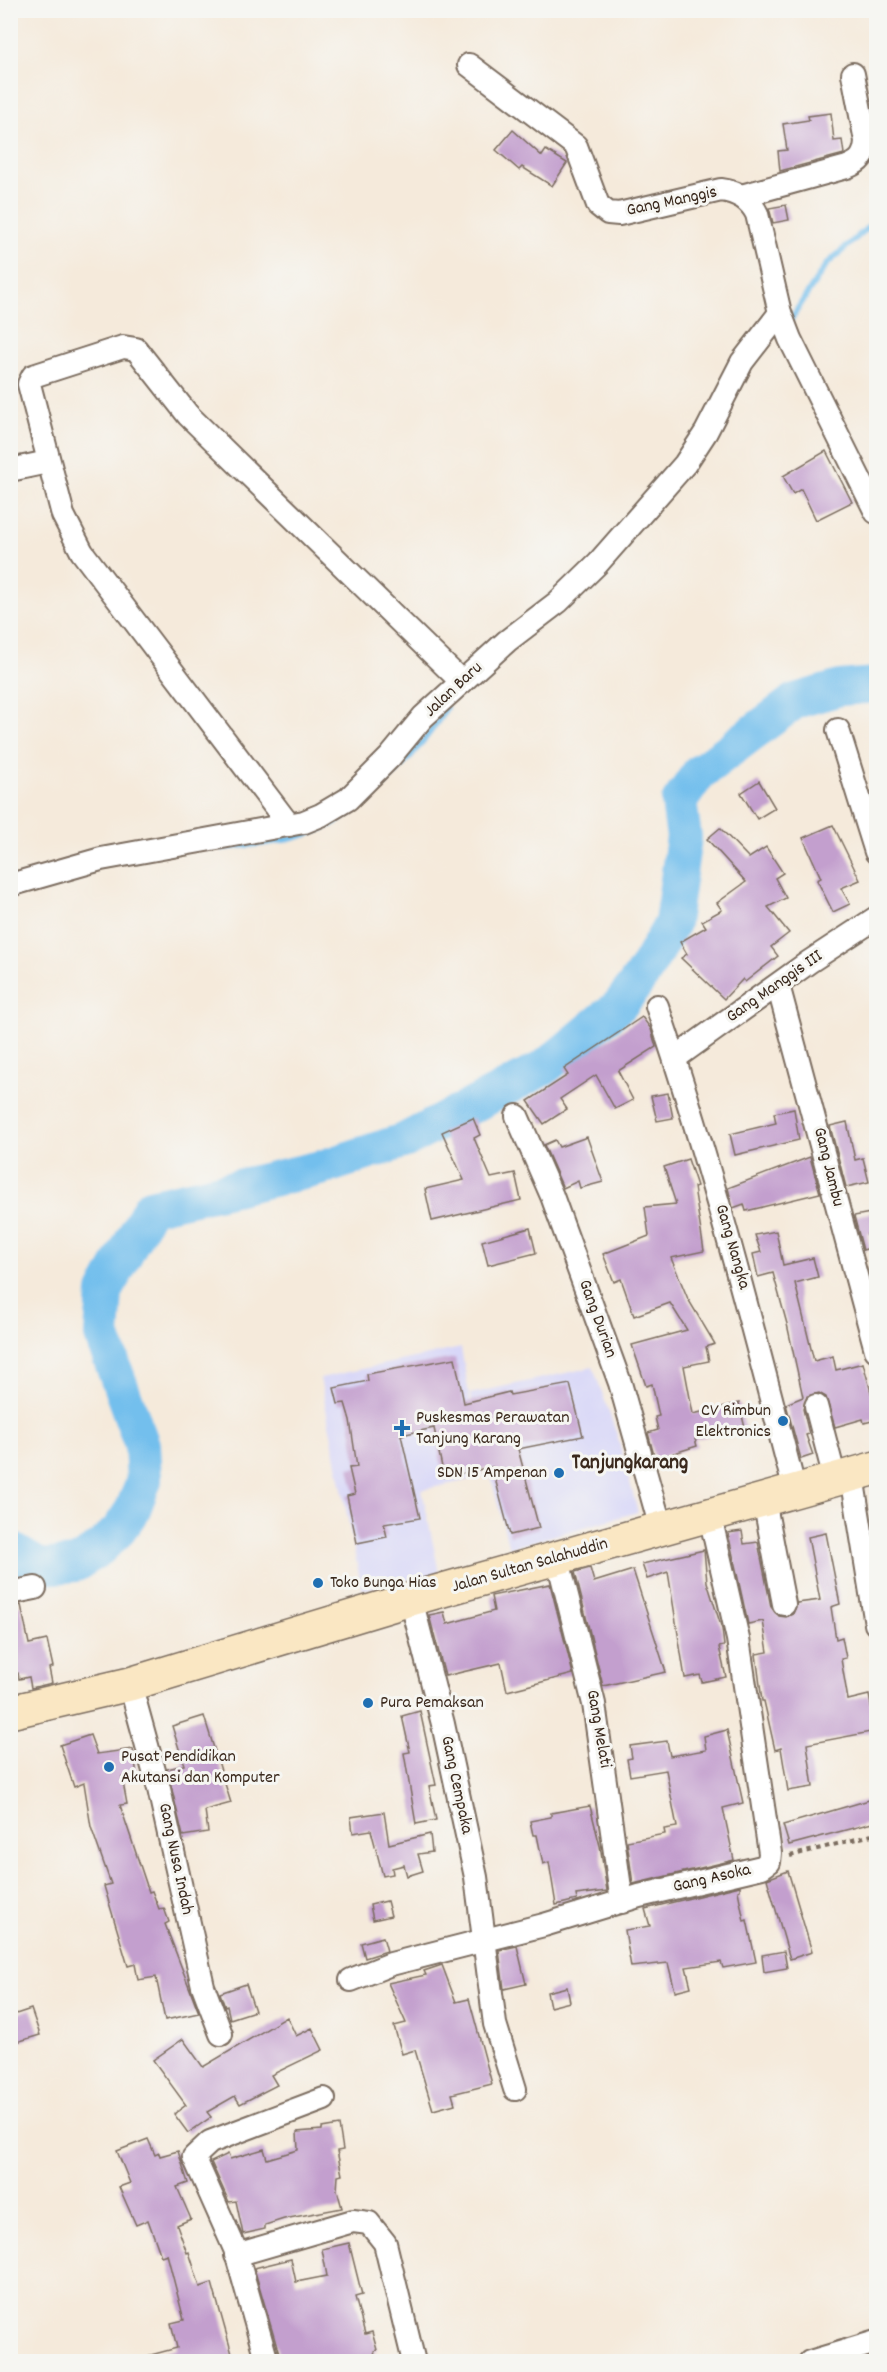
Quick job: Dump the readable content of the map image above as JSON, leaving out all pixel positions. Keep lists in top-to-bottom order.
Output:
{
  "streets": {
    "main road": ["Jalan Sultan Salahuddin"],
    "street": [
      "Gang Manggis",
      "Jalan Baru",
      "Gang Manggis III",
      "Gang Jambu",
      "Gang Nangka",
      "Gang Durian",
      "Gang Melati",
      "Gang Cempaka",
      "Gang Nusa Indah",
      "Gang Asoka"
    ]
  },
  "crossings": [
    ["Gang Manggis", "Jalan Baru"],
    ["Gang Manggis III", "Gang Jambu"],
    ["Gang Manggis III", "Gang Nangka"],
    ["Gang Nangka", "Jalan Sultan Salahuddin"],
    ["Gang Durian", "Jalan Sultan Salahuddin"],
    ["Jalan Sultan Salahuddin", "Gang Melati"],
    ["Jalan Sultan Salahuddin", "Gang Cempaka"],
    ["Jalan Sultan Salahuddin", "Gang Nusa Indah"],
    ["Jalan Sultan Salahuddin", "Gang Asoka"],
    ["Gang Melati", "Gang Asoka"],
    ["Gang Cempaka", "Gang Asoka"]
  ],
  "districts": ["Tanjungkarang"],
  "places": {
    "other": [
      "CV Rimbun Elektronics",
      "SDN 15 Ampenan",
      "Toko Bunga Hias",
      "Pura Pemaksan",
      "Pusat Pendidikan Akutansi dan Komputer"
    ],
    "health": ["Puskesmas Perawatan Tanjung Karang"]
  }
}
